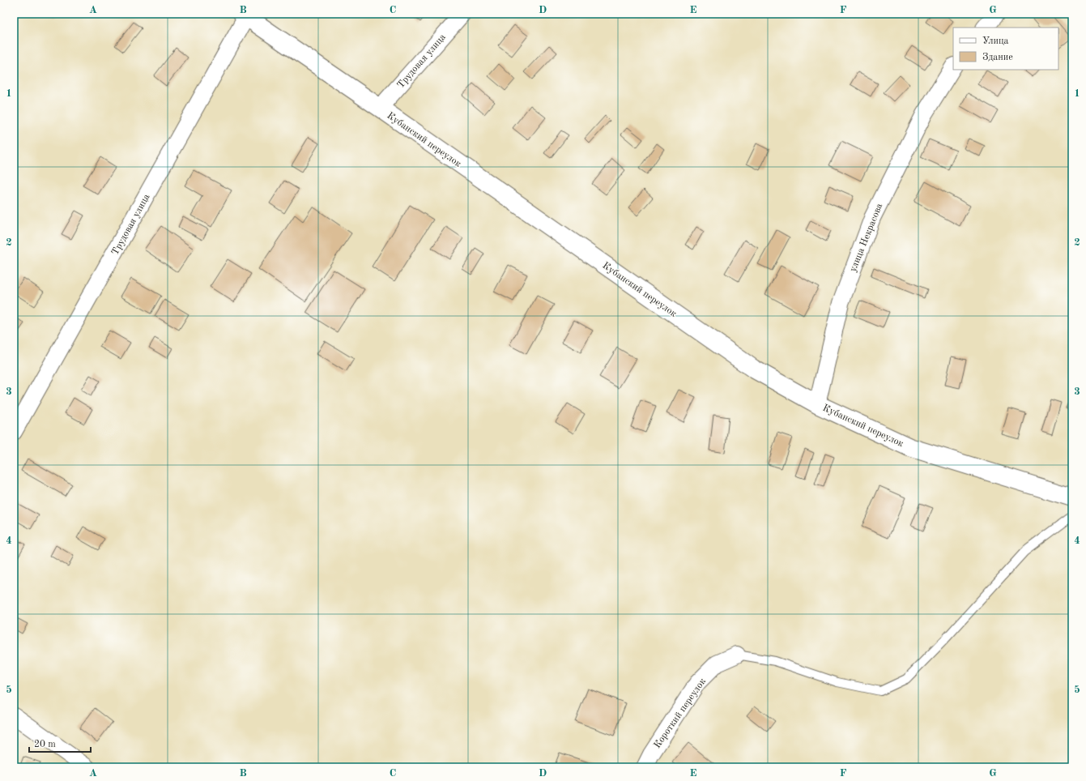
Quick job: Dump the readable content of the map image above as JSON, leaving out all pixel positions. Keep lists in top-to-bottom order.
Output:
{
  "streets": {
    "street": [
      "Трудовая улица",
      "Кубанский переулок",
      "улица Некрасова",
      "Короткий переулок"
    ]
  },
  "crossings": [
    ["Трудовая улица", "Кубанский переулок"],
    ["Кубанский переулок", "улица Некрасова"]
  ],
  "legend": ["Улица", "Здание"],
  "scale_bar": "20 m",
  "grid": {
    "columns": [
      "A",
      "B",
      "C",
      "D",
      "E",
      "F",
      "G"
    ],
    "rows": [
      "1",
      "2",
      "3",
      "4",
      "5"
    ]
  }
}
